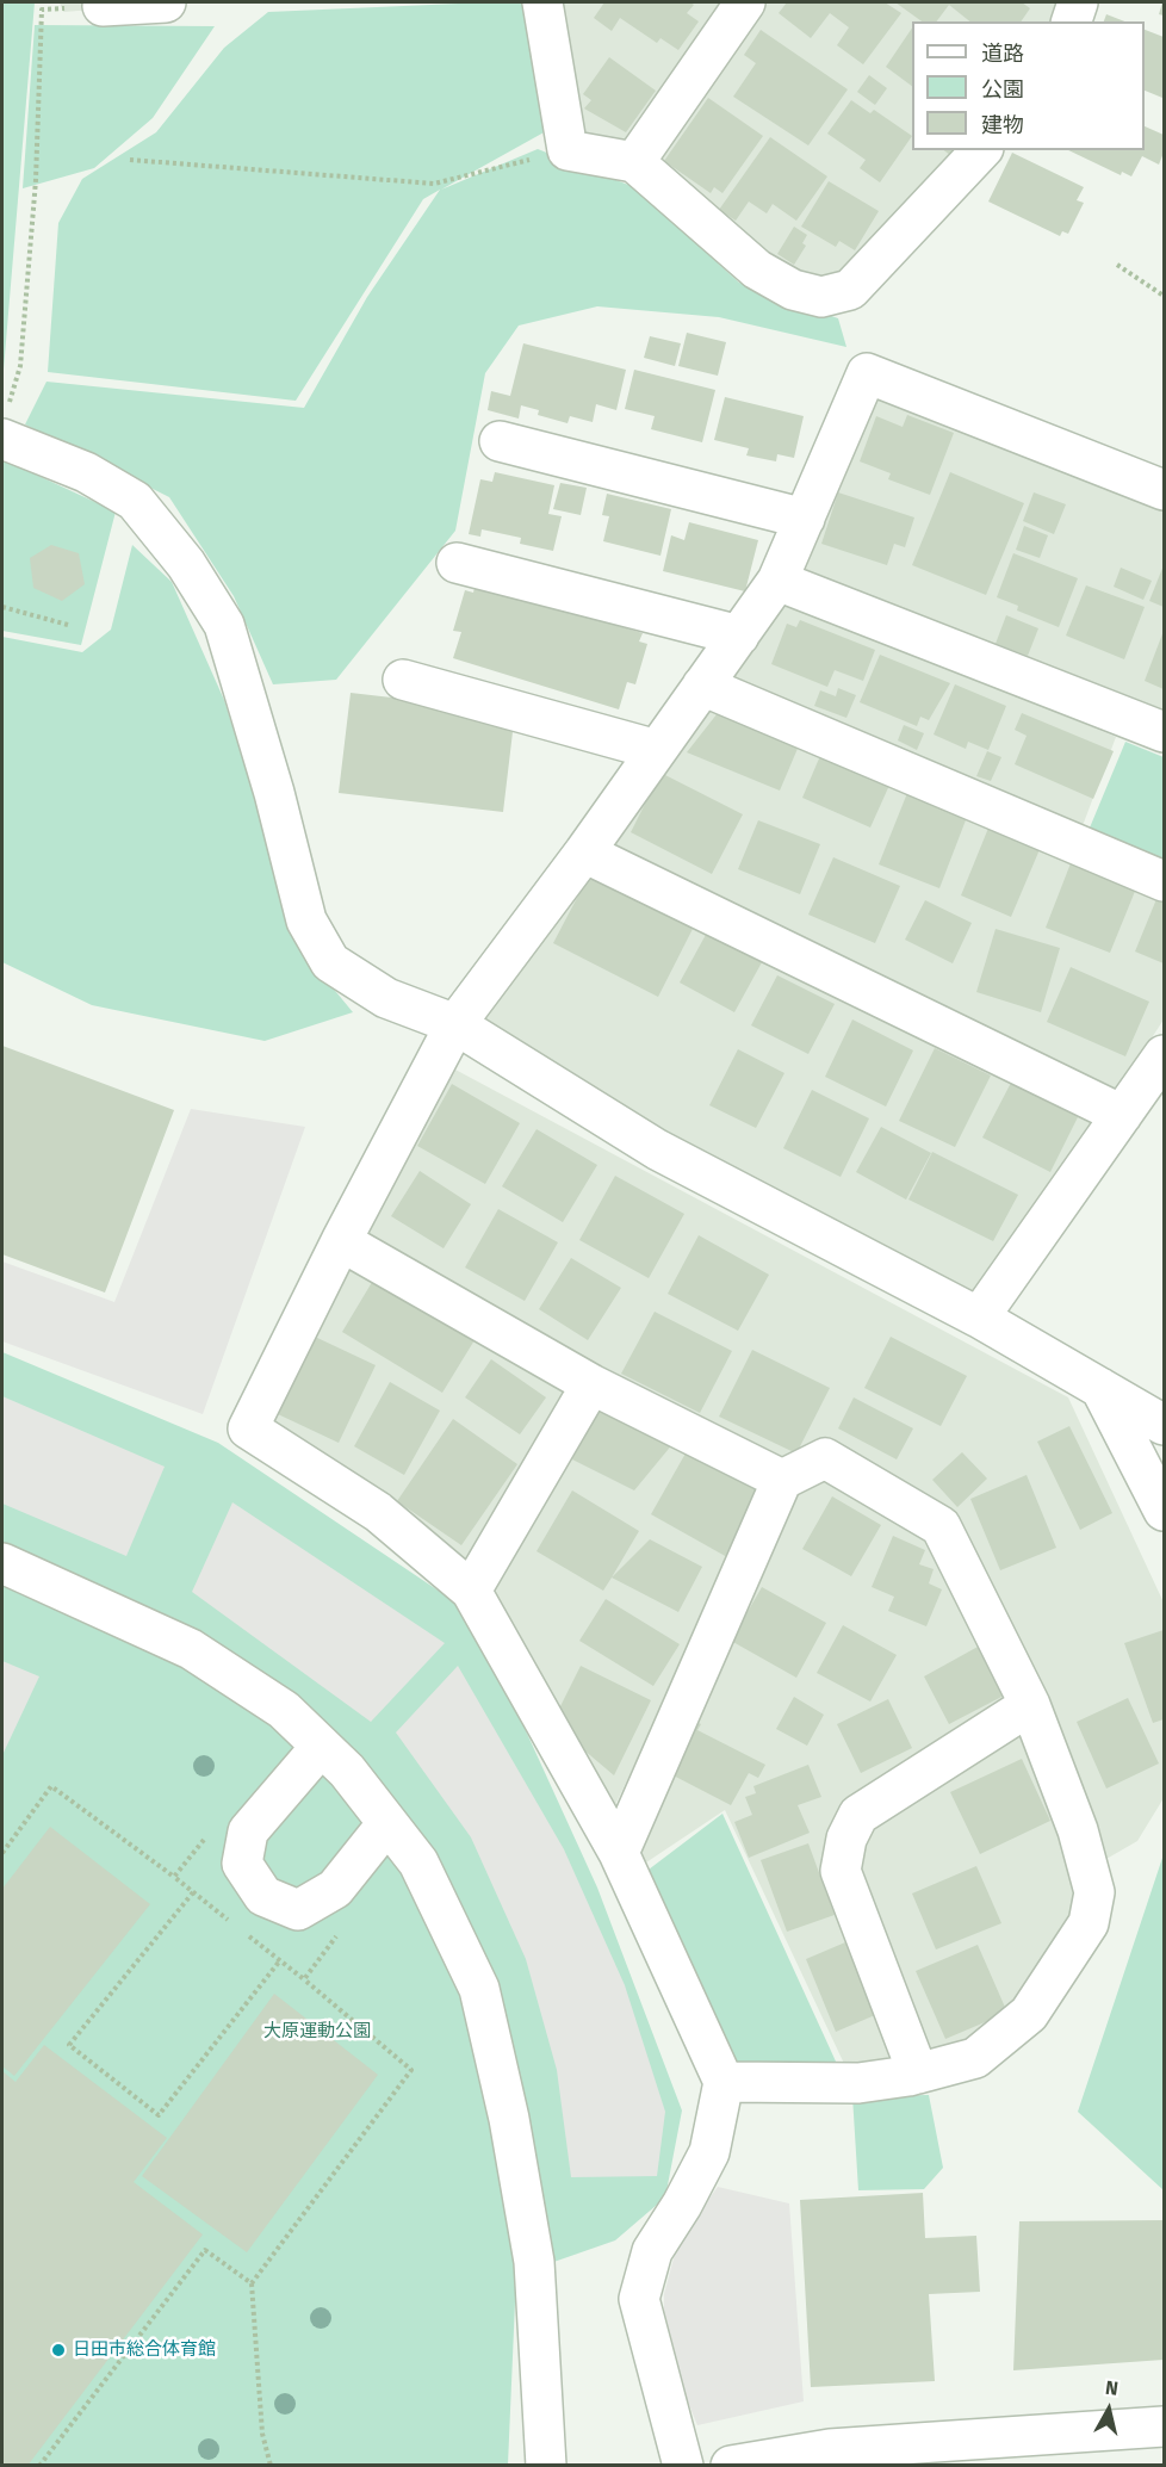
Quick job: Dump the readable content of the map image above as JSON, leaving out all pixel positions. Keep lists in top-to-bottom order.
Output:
{
  "parks": ["大原運動公園"],
  "places": ["日田市総合体育館"],
  "legend": ["道路", "公園", "建物"],
  "north": "top"
}
